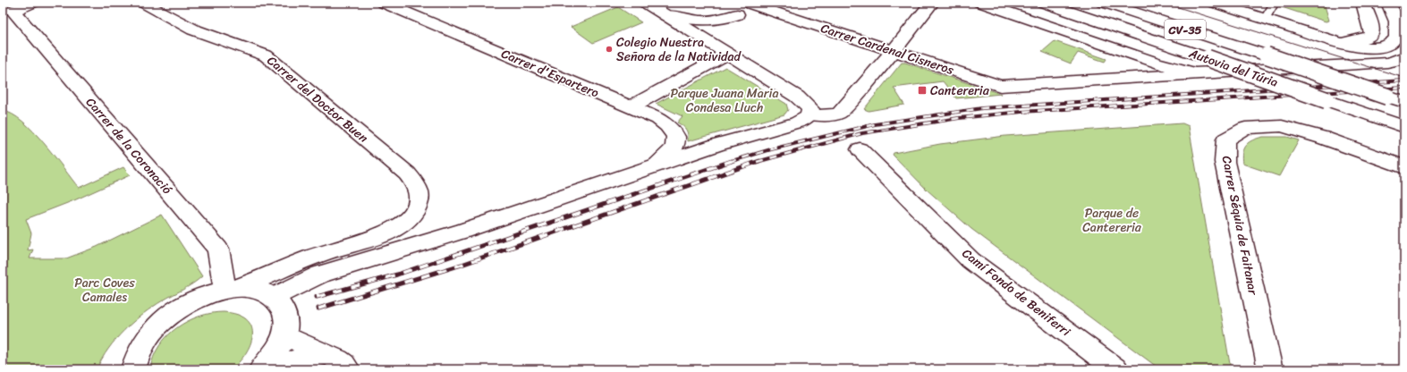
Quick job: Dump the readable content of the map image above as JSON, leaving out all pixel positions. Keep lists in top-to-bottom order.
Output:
{
  "streets": {
    "main road": [
      "CV-35",
      "Carrer Cardenal Cisneros",
      "Autovia del Túria",
      "Carrer d'Espartero",
      "Carrer del Doctor Buen",
      "Carrer de la Coronació",
      "Carrer Séquia de Faitanar",
      "Camí Fondo de Beniferri"
    ]
  },
  "crossings": [
    ["Carrer del Doctor Buen", "Carrer de la Coronació"]
  ],
  "parks": ["Parque Juana Maria Condesa Lluch", "Parque de Cantereria", "Parc Coves Camales"],
  "places": {
    "other": ["Colegio Nuestra Señora de la Natividad"],
    "transit": ["Cantereria"]
  }
}
